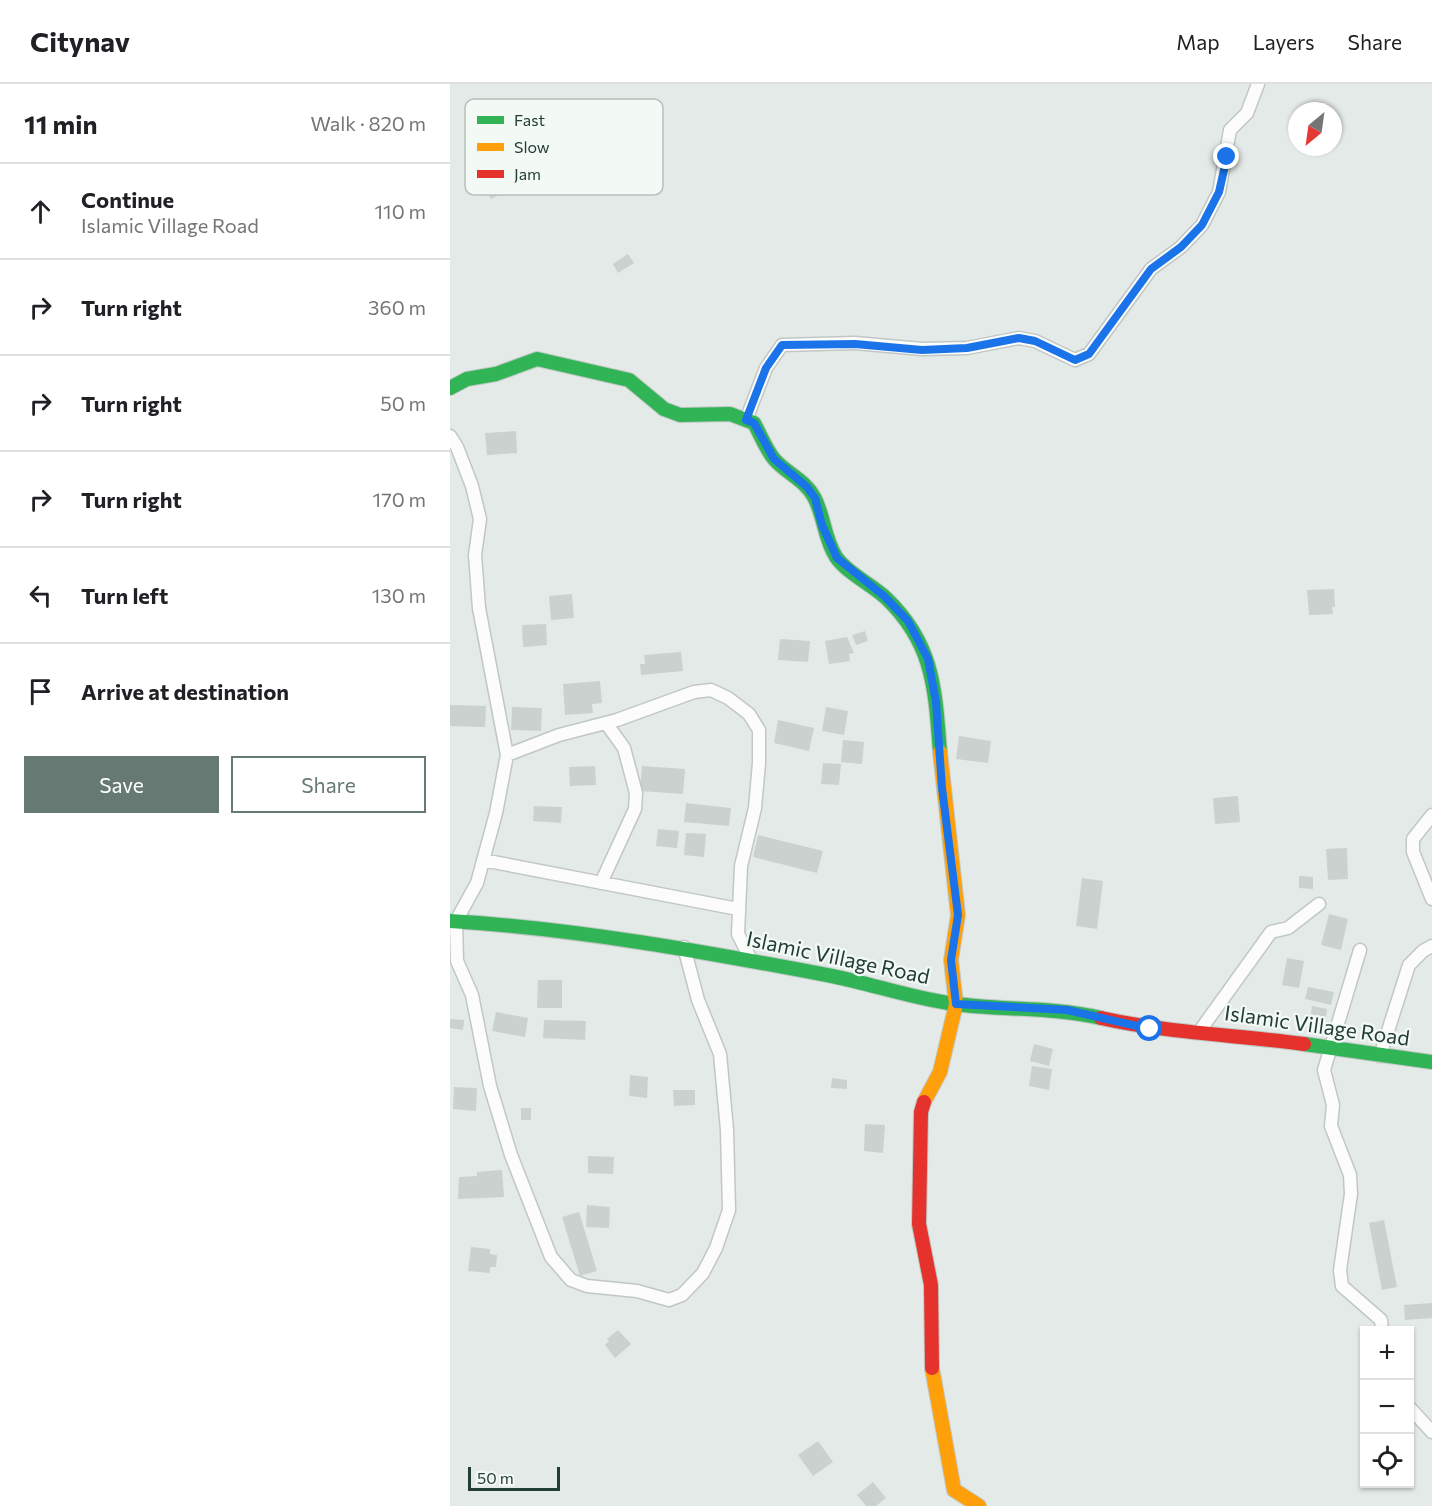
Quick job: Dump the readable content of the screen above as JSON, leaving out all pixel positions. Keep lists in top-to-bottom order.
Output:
{
  "streets": {
    "street": ["Islamic Village Road"]
  },
  "legend": ["Fast", "Slow", "Jam"],
  "scale_bar": "50 m",
  "north": "bottom left",
  "page": {
    "header": "Citynav",
    "nav": ["Map", "Layers", "Share"],
    "heading": ["11 min", "Walk · 820 m"],
    "list": [
      ["Continue", "Islamic Village Road", "110 m"],
      ["Turn right", "360 m"],
      ["Turn right", "50 m"],
      ["Turn right", "170 m"],
      ["Turn left", "130 m"],
      "Arrive at destination"
    ],
    "buttons": ["Save", "Share"],
    "map_buttons": ["+", "−"],
    "scale": "50 m"
  }
}
